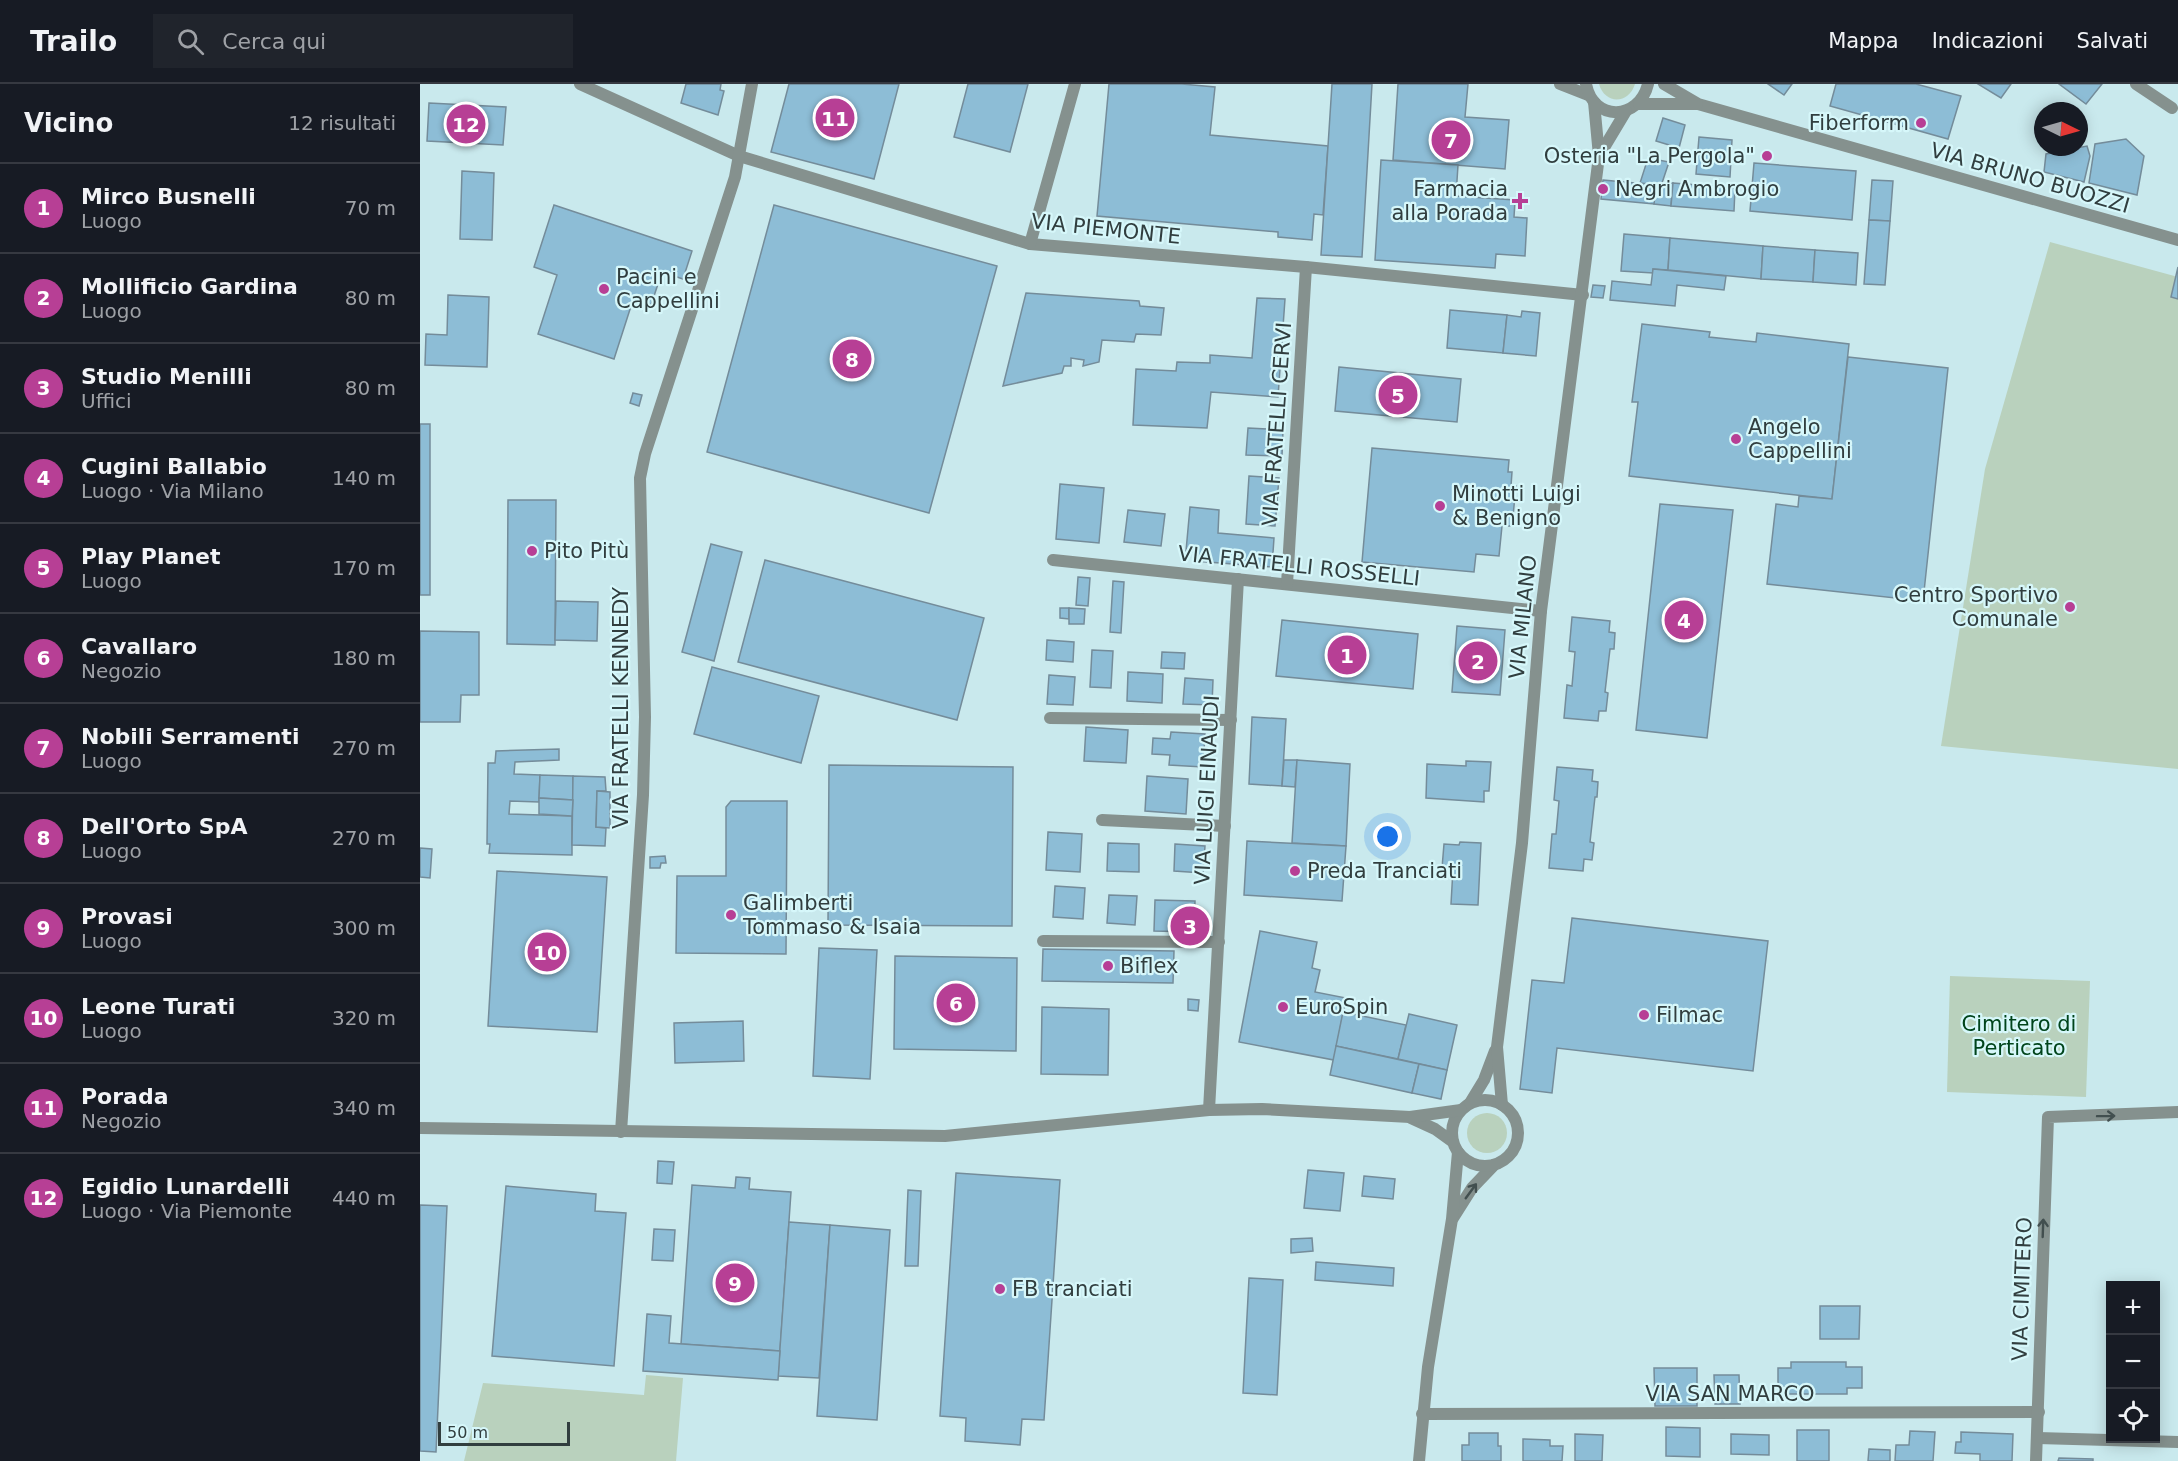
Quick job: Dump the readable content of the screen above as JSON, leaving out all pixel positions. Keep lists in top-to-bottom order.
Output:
{
  "streets": {
    "street": [
      "VIA BRUNO BUOZZI",
      "VIA PIEMONTE",
      "VIA FRATELLI CERVI",
      "VIA FRATELLI ROSSELLI",
      "VIA MILANO",
      "VIA FRATELLI KENNEDY",
      "VIA LUIGI EINAUDI",
      "VIA CIMITERO",
      "VIA SAN MARCO"
    ]
  },
  "crossings": [
    ["VIA PIEMONTE", "VIA FRATELLI CERVI"],
    ["VIA PIEMONTE", "VIA MILANO"],
    ["VIA PIEMONTE", "VIA FRATELLI KENNEDY"],
    ["VIA FRATELLI CERVI", "VIA FRATELLI ROSSELLI"],
    ["VIA FRATELLI ROSSELLI", "VIA MILANO"],
    ["VIA FRATELLI ROSSELLI", "VIA LUIGI EINAUDI"],
    ["VIA CIMITERO", "VIA SAN MARCO"]
  ],
  "parks": ["Cimitero di Perticato"],
  "places": {
    "other": [
      "Fiberform",
      "Osteria \"La Pergola\"",
      "Negri Ambrogio",
      "Pacini e Cappellini",
      "Angelo Cappellini",
      "Minotti Luigi & Benigno",
      "Pito Pitù",
      "Centro Sportivo Comunale",
      "Preda Tranciati",
      "Galimberti Tommaso & Isaia",
      "Biflex",
      "EuroSpin",
      "Filmac",
      "FB tranciati"
    ],
    "health": ["Farmacia alla Porada"]
  },
  "scale_bar": "50 m",
  "north": "right",
  "page": {
    "header": "Trailo",
    "search": "Cerca qui",
    "nav": ["Mappa", "Indicazioni", "Salvati"],
    "heading": ["Vicino", "12 risultati"],
    "pins": [
      "11",
      "12",
      "7",
      "8",
      "5",
      "4",
      "1",
      "2",
      "3",
      "10",
      "6",
      "9"
    ],
    "list": [
      {
        "mark": "1",
        "name": "Mirco Busnelli",
        "note": "Luogo",
        "value": "70 m"
      },
      {
        "mark": "2",
        "name": "Mollificio Gardina",
        "note": "Luogo",
        "value": "80 m"
      },
      {
        "mark": "3",
        "name": "Studio Menilli",
        "note": "Uffici",
        "value": "80 m"
      },
      {
        "mark": "4",
        "name": "Cugini Ballabio",
        "note": "Luogo · Via Milano",
        "value": "140 m"
      },
      {
        "mark": "5",
        "name": "Play Planet",
        "note": "Luogo",
        "value": "170 m"
      },
      {
        "mark": "6",
        "name": "Cavallaro",
        "note": "Negozio",
        "value": "180 m"
      },
      {
        "mark": "7",
        "name": "Nobili Serramenti",
        "note": "Luogo",
        "value": "270 m"
      },
      {
        "mark": "8",
        "name": "Dell'Orto SpA",
        "note": "Luogo",
        "value": "270 m"
      },
      {
        "mark": "9",
        "name": "Provasi",
        "note": "Luogo",
        "value": "300 m"
      },
      {
        "mark": "10",
        "name": "Leone Turati",
        "note": "Luogo",
        "value": "320 m"
      },
      {
        "mark": "11",
        "name": "Porada",
        "note": "Negozio",
        "value": "340 m"
      },
      {
        "mark": "12",
        "name": "Egidio Lunardelli",
        "note": "Luogo · Via Piemonte",
        "value": "440 m"
      }
    ],
    "map_buttons": ["+", "−"],
    "scale": "50 m"
  }
}
